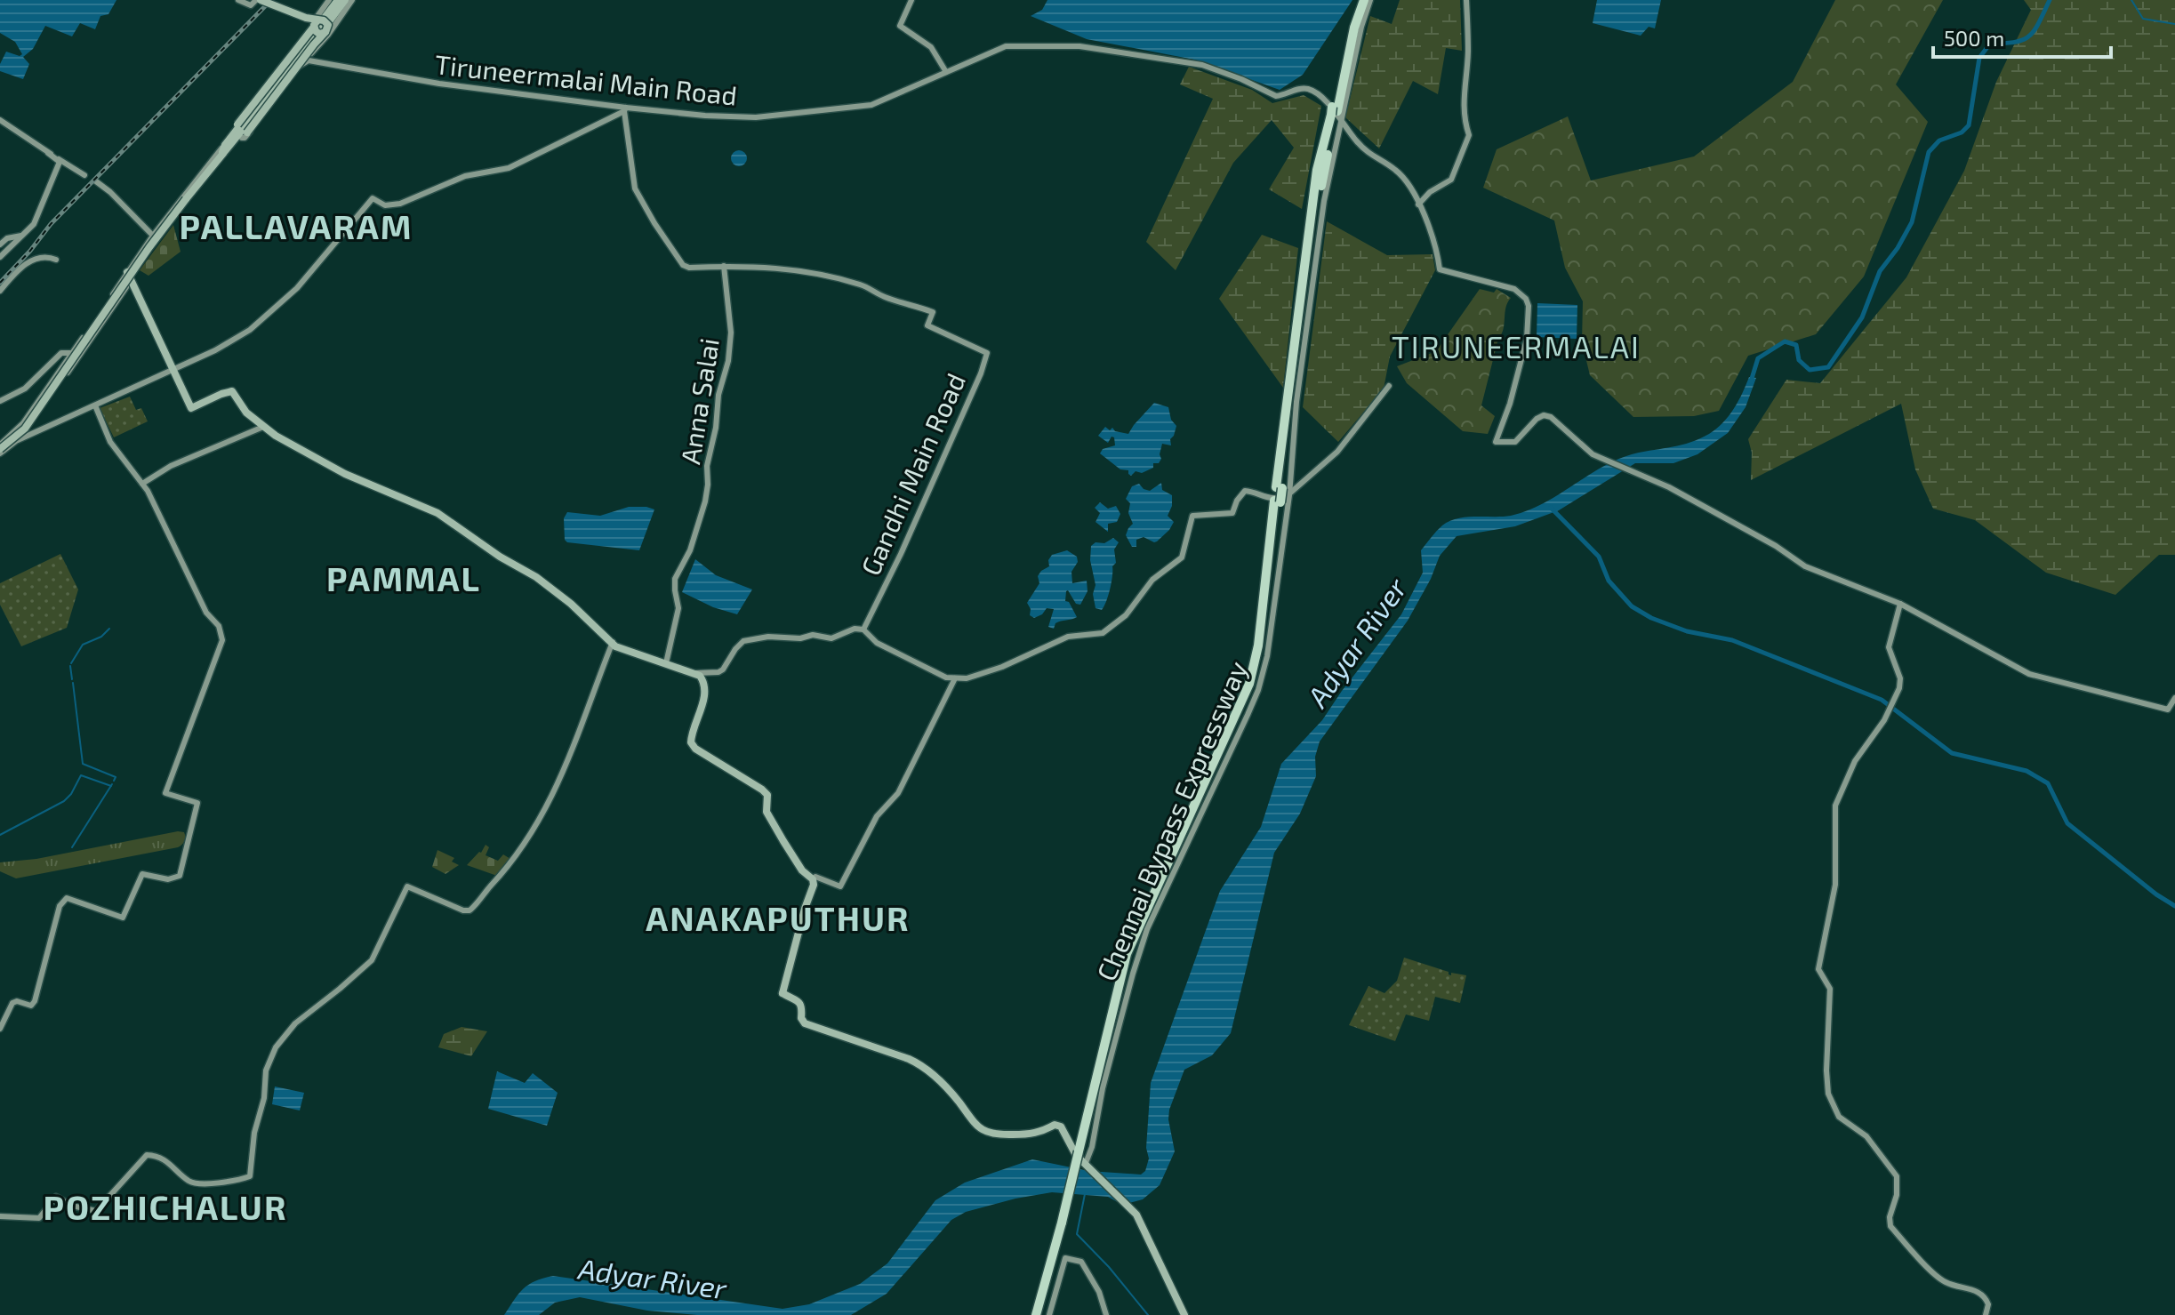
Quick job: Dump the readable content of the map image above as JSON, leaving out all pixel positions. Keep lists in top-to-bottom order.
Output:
{
  "streets": {
    "highway": ["Chennai Bypass Expressway"],
    "street": ["Tiruneermalai Main Road", "Anna Salai", "Gandhi Main Road"]
  },
  "crossings": [
    ["Tiruneermalai Main Road", "Chennai Bypass Expressway"],
    ["Anna Salai", "Gandhi Main Road"]
  ],
  "districts": [
    "PALLAVARAM",
    "TIRUNEERMALAI",
    "PAMMAL",
    "ANAKAPUTHUR",
    "POZHICHALUR"
  ],
  "water": ["Adyar River"],
  "scale_bar": "500 m"
}
